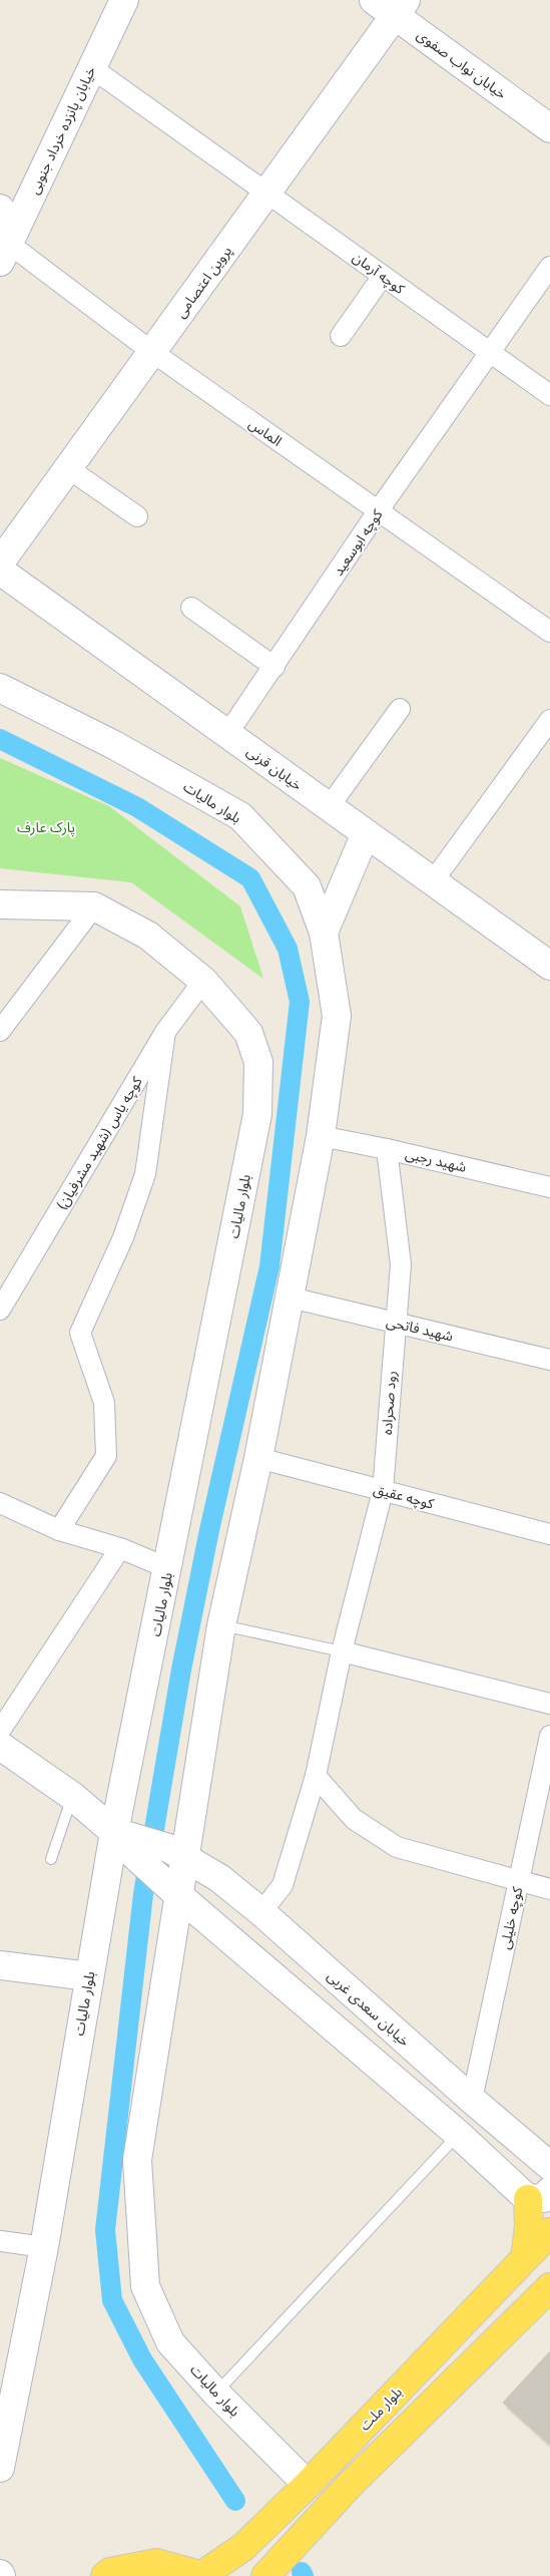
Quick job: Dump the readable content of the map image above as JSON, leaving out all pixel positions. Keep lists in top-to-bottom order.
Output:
{
  "streets": {
    "main road": ["بلوار ملت"],
    "street": [
      "خیابان نواب صفوی",
      "خیابان پانزده خرداد جنوبی",
      "کوچه آرمان",
      "پروین اعتصامی",
      "الماس",
      "کوچه ابوسعید",
      "خیابان قرنی",
      "بلوار مالیات",
      "کوچه یاس (شهید مشرفیان)",
      "شهید رجبی",
      "شهید فاتحی",
      "رود صحراده",
      "کوچه عقیق",
      "کوچه خلیلی",
      "خیابان سعدی غربی"
    ]
  },
  "crossings": [
    ["خیابان نواب صفوی", "پروین اعتصامی"],
    ["خیابان پانزده خرداد جنوبی", "کوچه آرمان"],
    ["خیابان پانزده خرداد جنوبی", "الماس"],
    ["کوچه آرمان", "پروین اعتصامی"],
    ["کوچه آرمان", "کوچه ابوسعید"],
    ["پروین اعتصامی", "الماس"],
    ["الماس", "کوچه ابوسعید"],
    ["کوچه ابوسعید", "خیابان قرنی"],
    ["بلوار مالیات", "کوچه یاس (شهید مشرفیان)"],
    ["بلوار مالیات", "شهید رجبی"],
    ["بلوار مالیات", "شهید فاتحی"],
    ["بلوار مالیات", "کوچه عقیق"],
    ["بلوار مالیات", "خیابان سعدی غربی"],
    ["بلوار مالیات", "بلوار ملت"],
    ["شهید رجبی", "رود صحراده"],
    ["شهید فاتحی", "رود صحراده"],
    ["رود صحراده", "کوچه عقیق"],
    ["رود صحراده", "خیابان سعدی غربی"],
    ["کوچه خلیلی", "خیابان سعدی غربی"]
  ],
  "parks": ["پارک عارف"]
}
